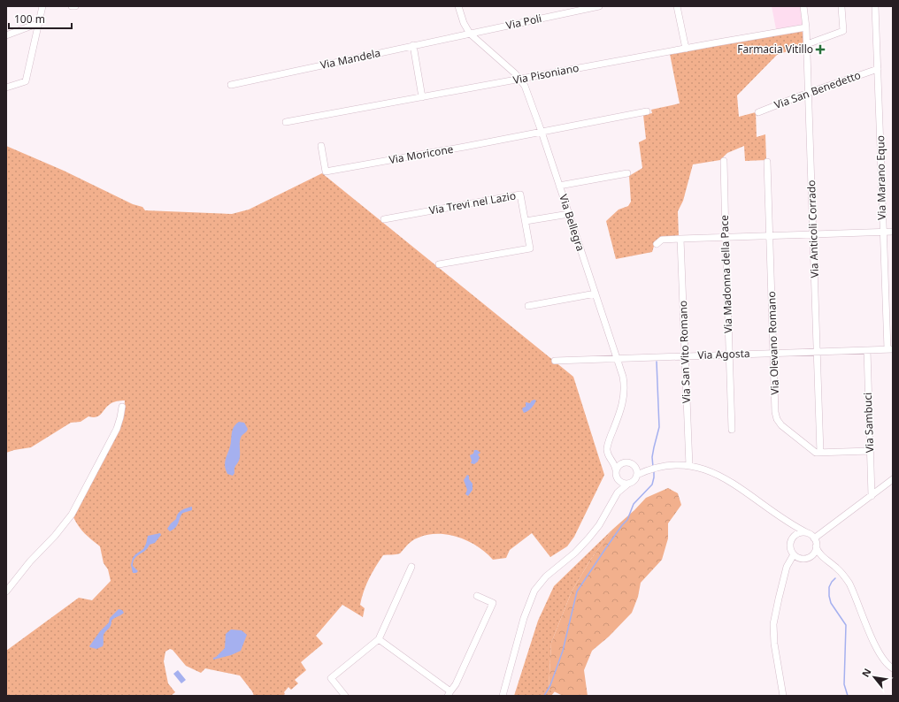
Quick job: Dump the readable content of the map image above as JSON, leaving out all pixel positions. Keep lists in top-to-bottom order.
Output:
{
  "streets": {
    "street": [
      "Via Poli",
      "Via Mandela",
      "Via Pisoniano",
      "Via San Benedetto",
      "Via Moricone",
      "Via Marano Equo",
      "Via Trevi nel Lazio",
      "Via Bellegra",
      "Via Anticoli Corrado",
      "Via Madonna della Pace",
      "Via Olevano Romano",
      "Via San Vito Romano",
      "Via Agosta",
      "Via Sambuci"
    ]
  },
  "crossings": [
    ["Via Poli", "Via Mandela"],
    ["Via Poli", "Via Bellegra"],
    ["Via Mandela", "Via Bellegra"],
    ["Via Pisoniano", "Via Bellegra"],
    ["Via Pisoniano", "Via Anticoli Corrado"],
    ["Via San Benedetto", "Via Marano Equo"],
    ["Via San Benedetto", "Via Anticoli Corrado"],
    ["Via Moricone", "Via Bellegra"],
    ["Via Marano Equo", "Via Agosta"],
    ["Via Bellegra", "Via Agosta"],
    ["Via Anticoli Corrado", "Via Olevano Romano"],
    ["Via Anticoli Corrado", "Via Agosta"],
    ["Via Madonna della Pace", "Via Agosta"],
    ["Via Olevano Romano", "Via Agosta"],
    ["Via San Vito Romano", "Via Agosta"],
    ["Via Agosta", "Via Sambuci"]
  ],
  "places": {
    "health": ["Farmacia Vitillo"]
  },
  "scale_bar": "100 m",
  "north": "top left"
}
